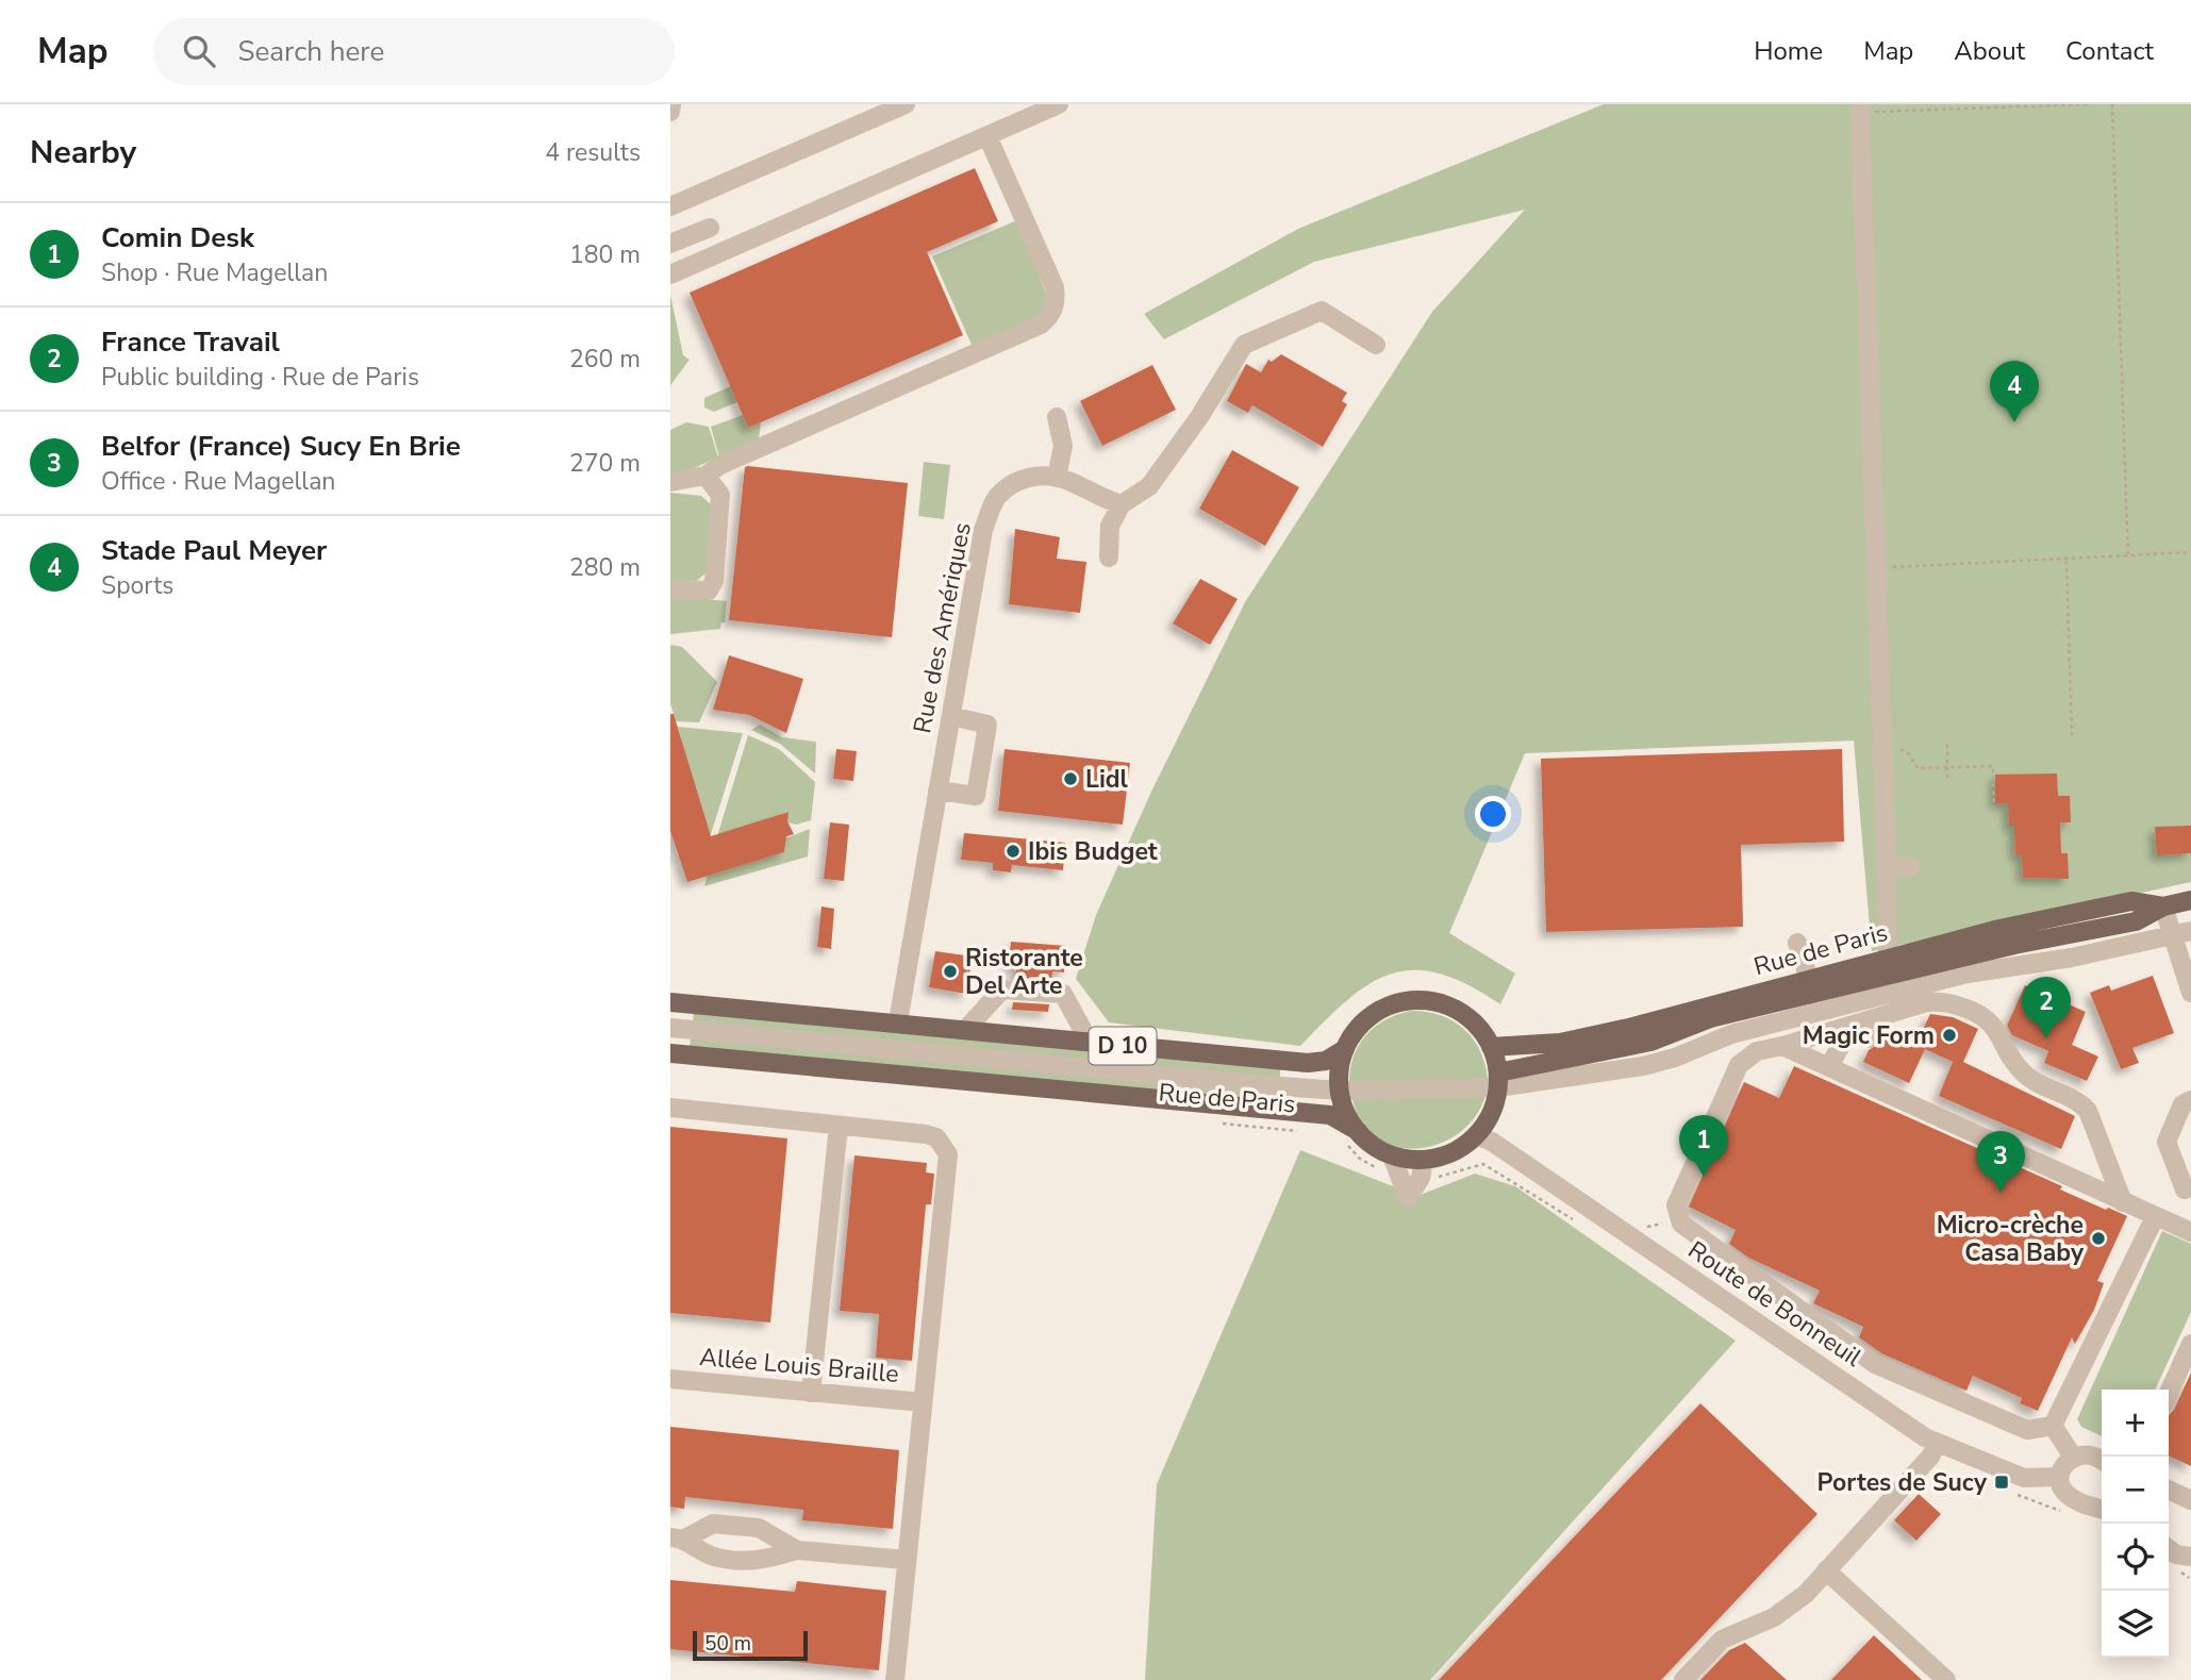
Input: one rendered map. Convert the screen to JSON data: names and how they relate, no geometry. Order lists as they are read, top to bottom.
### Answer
{
  "streets": {
    "main road": ["Rue de Paris", "D 10"],
    "street": ["Rue des Amériques", "Route de Bonneuil", "Allée Louis Braille"]
  },
  "crossings": [
    ["Rue des Amériques", "Rue de Paris"],
    ["Rue des Amériques", "D 10"],
    ["Rue de Paris", "D 10"]
  ],
  "places": {
    "other": [
      "Lidl",
      "Ibis Budget",
      "Ristorante Del Arte",
      "Magic Form",
      "Micro-crèche Casa Baby"
    ],
    "transit": ["Portes de Sucy"]
  },
  "scale_bar": "50 m",
  "page": {
    "header": "Map",
    "search": "Search here",
    "nav": [
      "Home",
      "Map",
      "About",
      "Contact"
    ],
    "heading": ["Nearby", "4 results"],
    "list": [
      {
        "mark": "1",
        "name": "Comin Desk",
        "note": "Shop · Rue Magellan",
        "value": "180 m"
      },
      {
        "mark": "2",
        "name": "France Travail",
        "note": "Public building · Rue de Paris",
        "value": "260 m"
      },
      {
        "mark": "3",
        "name": "Belfor (France) Sucy En Brie",
        "note": "Office · Rue Magellan",
        "value": "270 m"
      },
      {
        "mark": "4",
        "name": "Stade Paul Meyer",
        "note": "Sports",
        "value": "280 m"
      }
    ],
    "pins": [
      "4",
      "2",
      "1",
      "3"
    ],
    "map_buttons": ["+", "−"],
    "scale": "50 m"
  }
}
